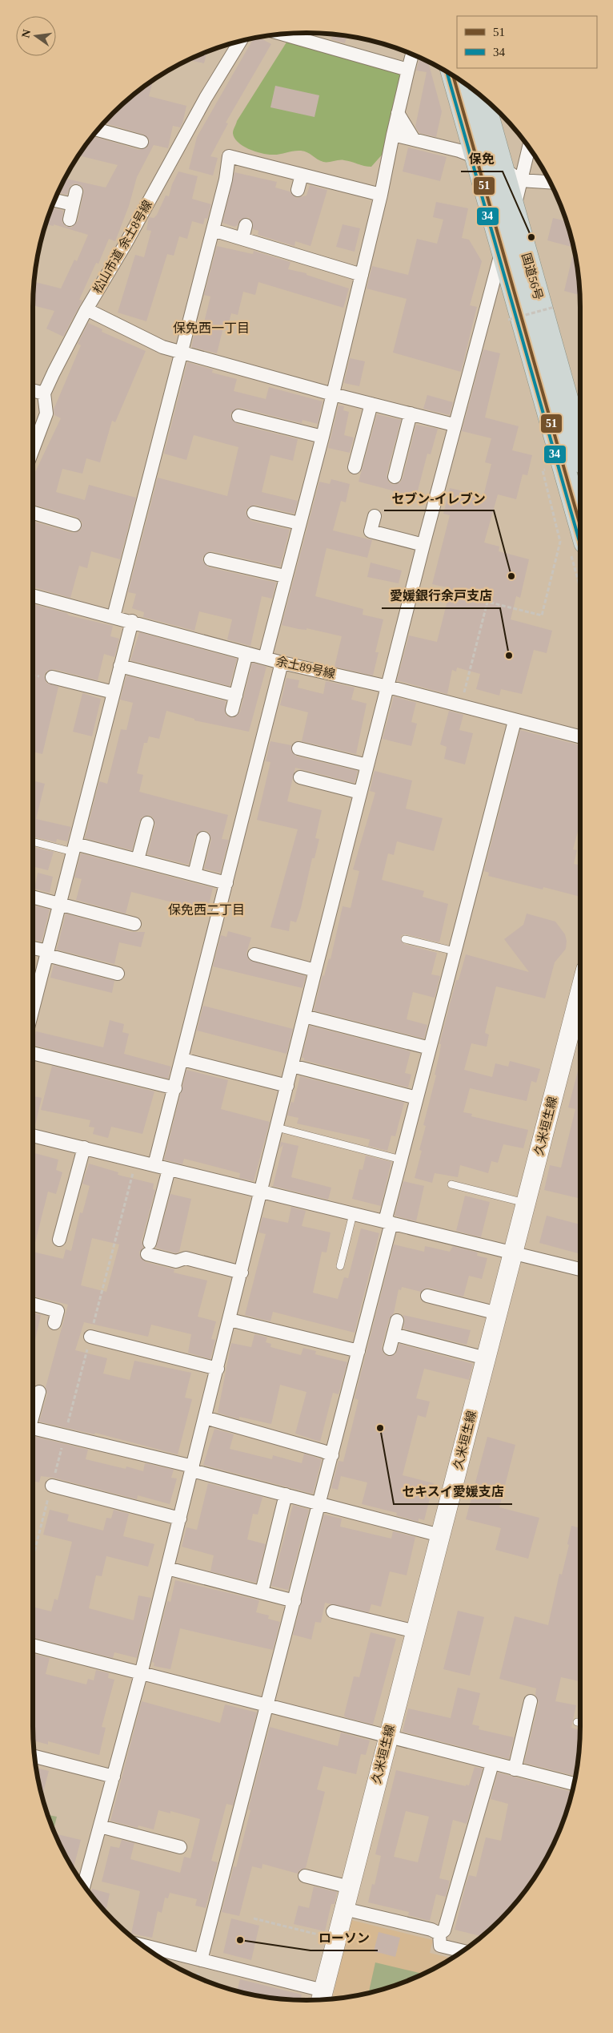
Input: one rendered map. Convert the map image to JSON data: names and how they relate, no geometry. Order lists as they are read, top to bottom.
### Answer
{
  "streets": {
    "highway": ["国道56号"],
    "main road": ["久米垣生線"],
    "street": ["松山市道 余土8号線", "余土89号線"]
  },
  "districts": ["保免西一丁目", "保免西二丁目"],
  "places": [
    "保免",
    "セブン-イレブン",
    "愛媛銀行余戸支店",
    "セキスイ愛媛支店",
    "ローソン"
  ],
  "lines": ["transit line 34", "transit line 51"],
  "legend": ["51", "34"],
  "north": "left"
}
